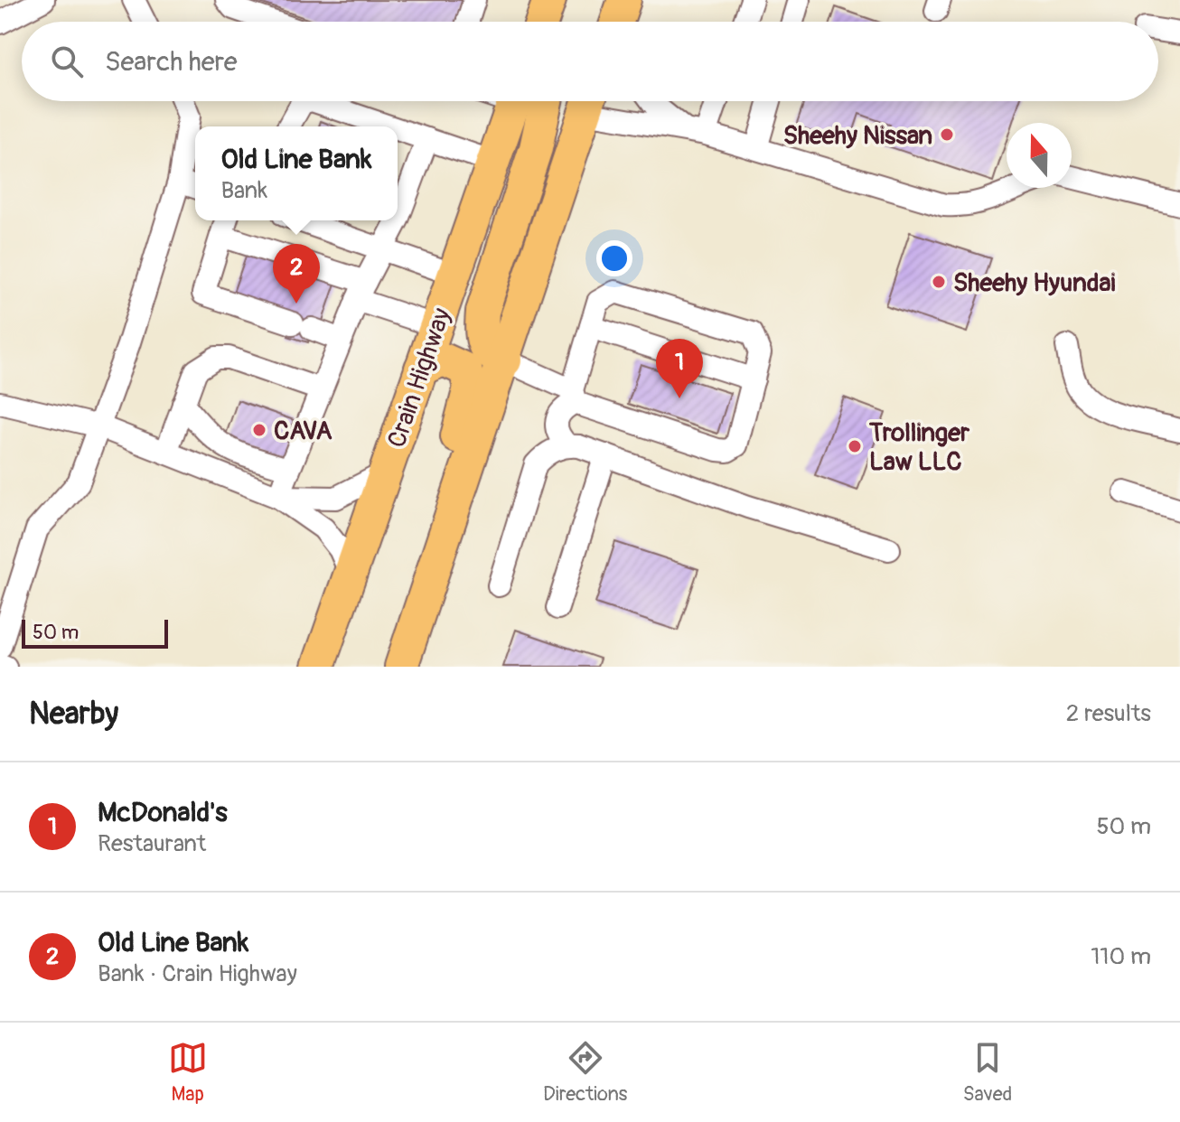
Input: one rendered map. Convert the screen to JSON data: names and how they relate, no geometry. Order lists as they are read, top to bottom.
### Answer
{
  "streets": {
    "highway": ["Crain Highway"]
  },
  "places": [
    "Sheehy Nissan",
    "Sheehy Hyundai",
    "CAVA",
    "Trollinger Law LLC"
  ],
  "scale_bar": "50 m",
  "north": "top",
  "page": {
    "search": "Search here",
    "popup": ["Old Line Bank", "Bank"],
    "pins": ["2", "1"],
    "scale": "50 m",
    "heading": ["Nearby", "2 results"],
    "list": [
      {
        "mark": "1",
        "name": "McDonald's",
        "note": "Restaurant",
        "value": "50 m"
      },
      {
        "mark": "2",
        "name": "Old Line Bank",
        "note": "Bank · Crain Highway",
        "value": "110 m"
      }
    ],
    "nav": ["Map", "Directions", "Saved"]
  }
}
